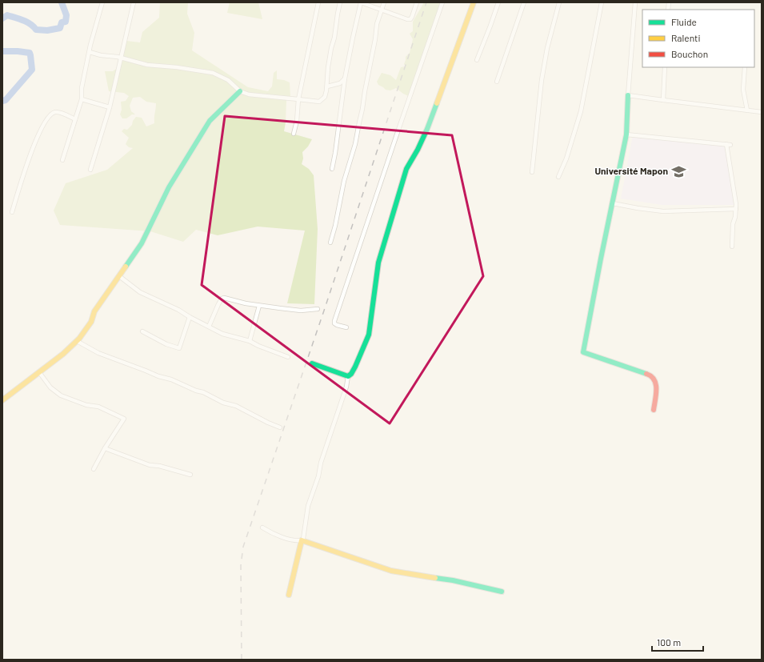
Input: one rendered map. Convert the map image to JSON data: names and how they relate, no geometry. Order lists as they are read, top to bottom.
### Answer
{
  "places": {
    "school or university": ["Université Mapon"]
  },
  "legend": ["Fluide", "Ralenti", "Bouchon"],
  "scale_bar": "100 m"
}
